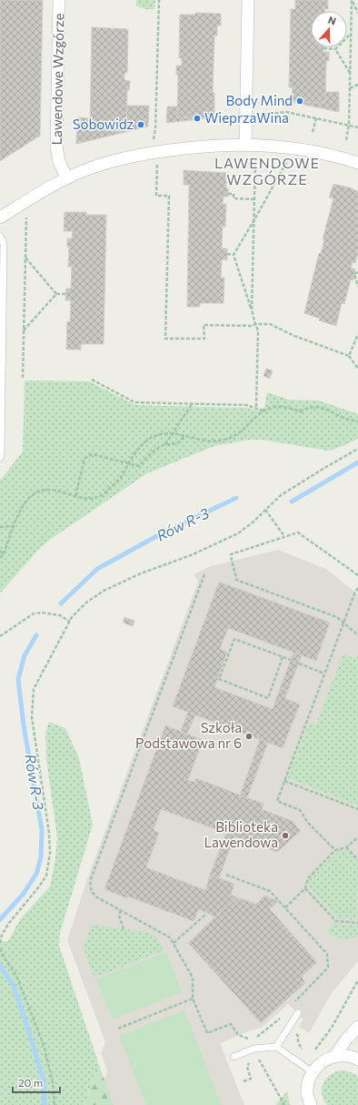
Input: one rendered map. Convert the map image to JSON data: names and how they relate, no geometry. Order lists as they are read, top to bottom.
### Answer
{
  "streets": {
    "street": ["Lawendowe Wzgórze"]
  },
  "districts": ["LAWENDOWE WZGÓRZE"],
  "water": ["Rów R-3"],
  "places": [
    "Body Mind",
    "WieprzaWina",
    "Sobowidz",
    "Szkoła Podstawowa nr 6",
    "Biblioteka Lawendowa"
  ],
  "scale_bar": "20 m",
  "north": "top"
}
